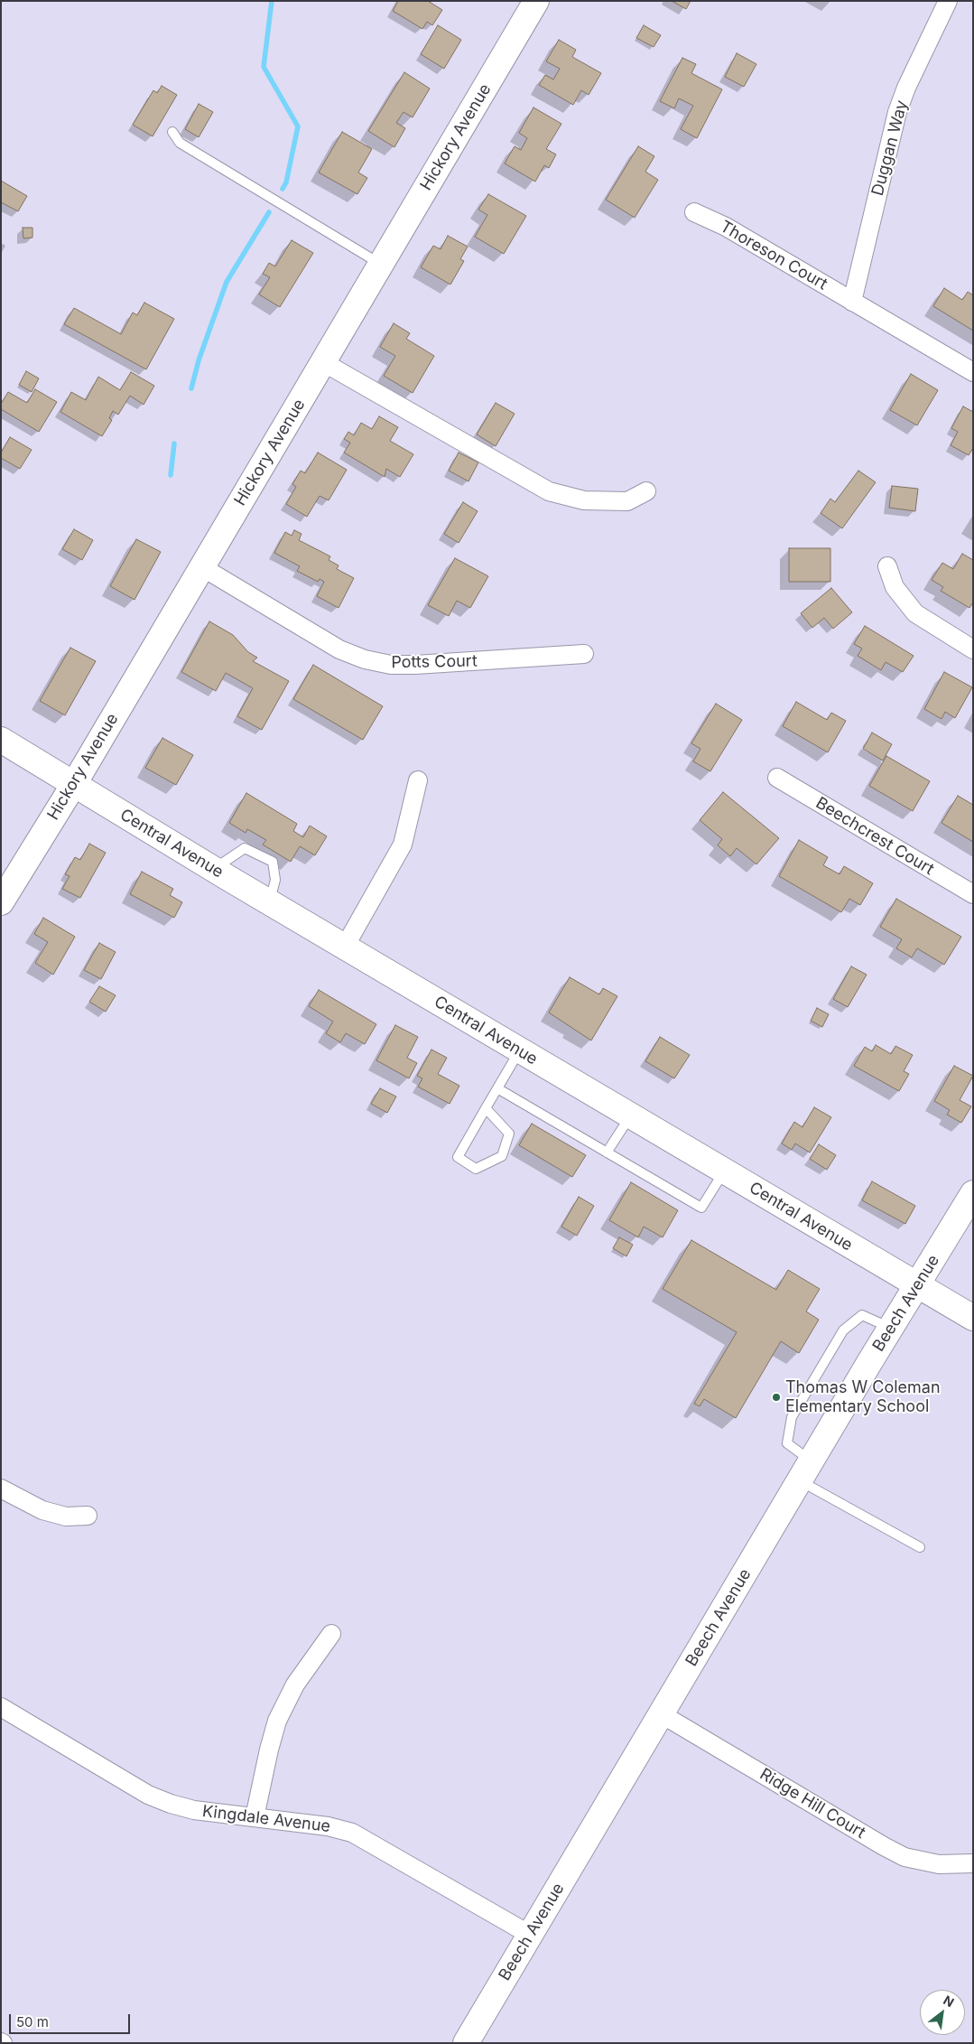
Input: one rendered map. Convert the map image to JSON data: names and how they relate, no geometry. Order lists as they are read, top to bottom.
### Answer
{
  "streets": {
    "street": [
      "Hickory Avenue",
      "Duggan Way",
      "Thoreson Court",
      "Potts Court",
      "Beechcrest Court",
      "Central Avenue",
      "Beech Avenue",
      "Ridge Hill Court",
      "Kingdale Avenue"
    ]
  },
  "crossings": [
    ["Hickory Avenue", "Potts Court"],
    ["Hickory Avenue", "Central Avenue"],
    ["Duggan Way", "Thoreson Court"],
    ["Central Avenue", "Beech Avenue"],
    ["Beech Avenue", "Ridge Hill Court"],
    ["Beech Avenue", "Kingdale Avenue"]
  ],
  "places": ["Thomas W Coleman Elementary School"],
  "scale_bar": "50 m",
  "north": "top right"
}
